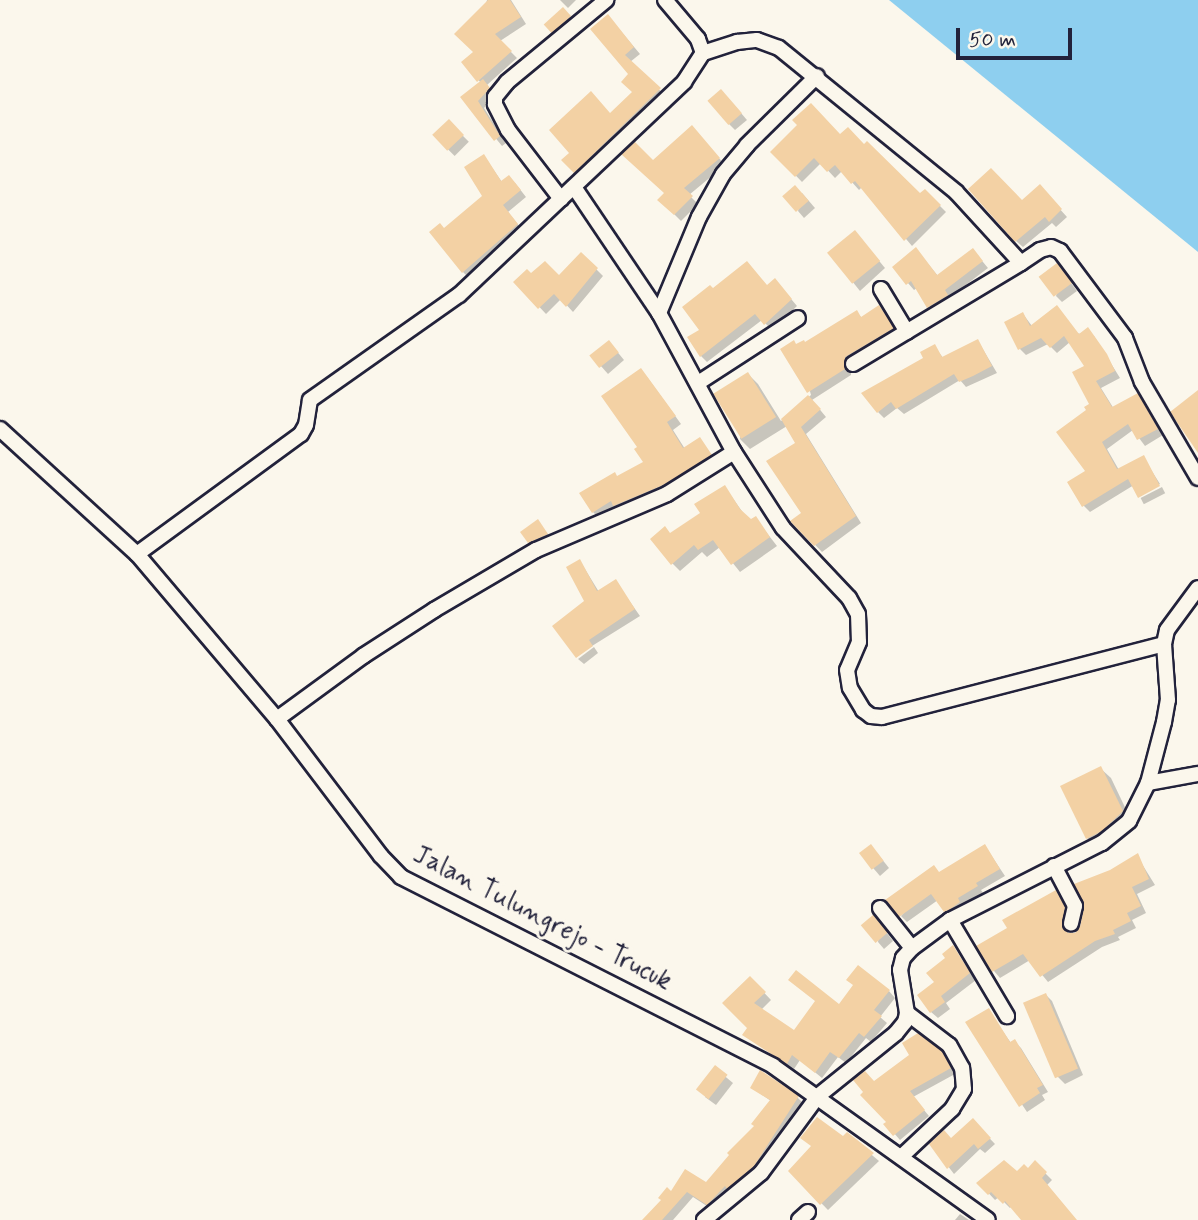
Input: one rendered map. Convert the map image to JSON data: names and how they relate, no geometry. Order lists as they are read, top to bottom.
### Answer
{
  "streets": {
    "street": ["Jalan Tulungrejo - Trucuk"]
  },
  "scale_bar": "50 m"
}
